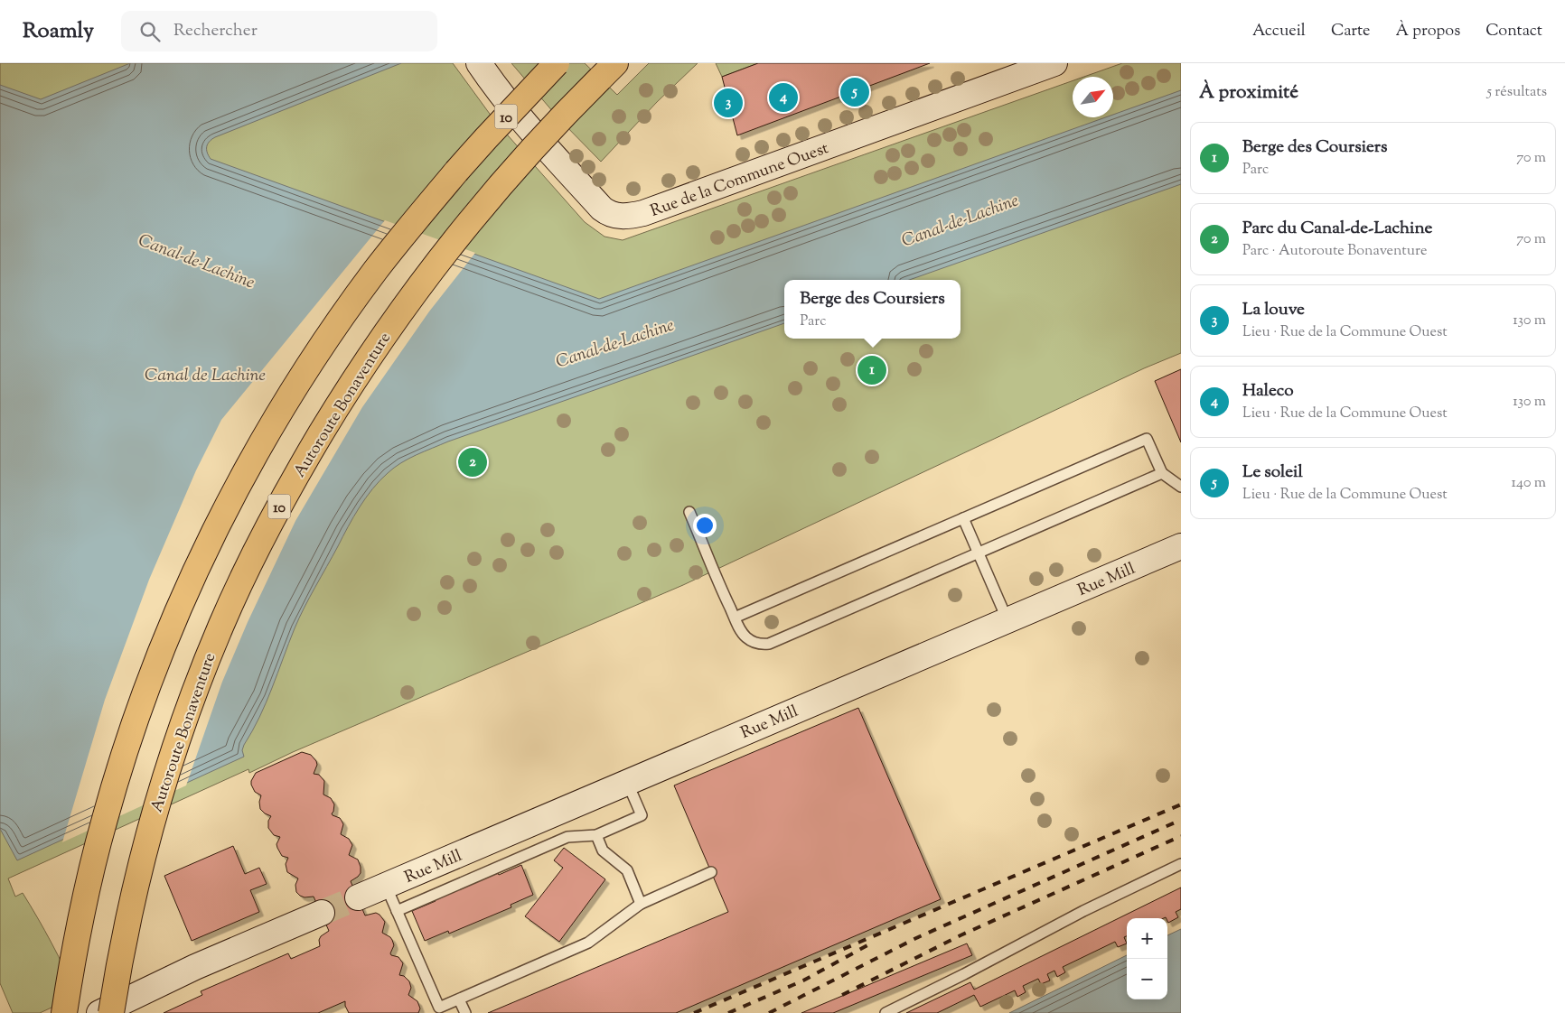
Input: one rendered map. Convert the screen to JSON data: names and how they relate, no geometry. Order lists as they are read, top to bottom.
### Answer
{
  "streets": {
    "highway": ["10", "Autoroute Bonaventure"],
    "street": ["Rue de la Commune Ouest", "Rue Mill"]
  },
  "water": ["Canal-de-Lachine", "Canal de Lachine"],
  "north": "top right",
  "page": {
    "header": "Roamly",
    "search": "Rechercher",
    "nav": [
      "Accueil",
      "Carte",
      "À propos",
      "Contact"
    ],
    "heading": ["À proximité", "5 résultats"],
    "pins": [
      "5",
      "4",
      "3",
      "1",
      "2"
    ],
    "list": [
      {
        "mark": "1",
        "name": "Berge des Coursiers",
        "note": "Parc",
        "value": "70 m"
      },
      {
        "mark": "2",
        "name": "Parc du Canal-de-Lachine",
        "note": "Parc · Autoroute Bonaventure",
        "value": "70 m"
      },
      {
        "mark": "3",
        "name": "La louve",
        "note": "Lieu · Rue de la Commune Ouest",
        "value": "130 m"
      },
      {
        "mark": "4",
        "name": "Haleco",
        "note": "Lieu · Rue de la Commune Ouest",
        "value": "130 m"
      },
      {
        "mark": "5",
        "name": "Le soleil",
        "note": "Lieu · Rue de la Commune Ouest",
        "value": "140 m"
      }
    ],
    "popup": ["Berge des Coursiers", "Parc"],
    "map_buttons": ["+", "−"]
  }
}
